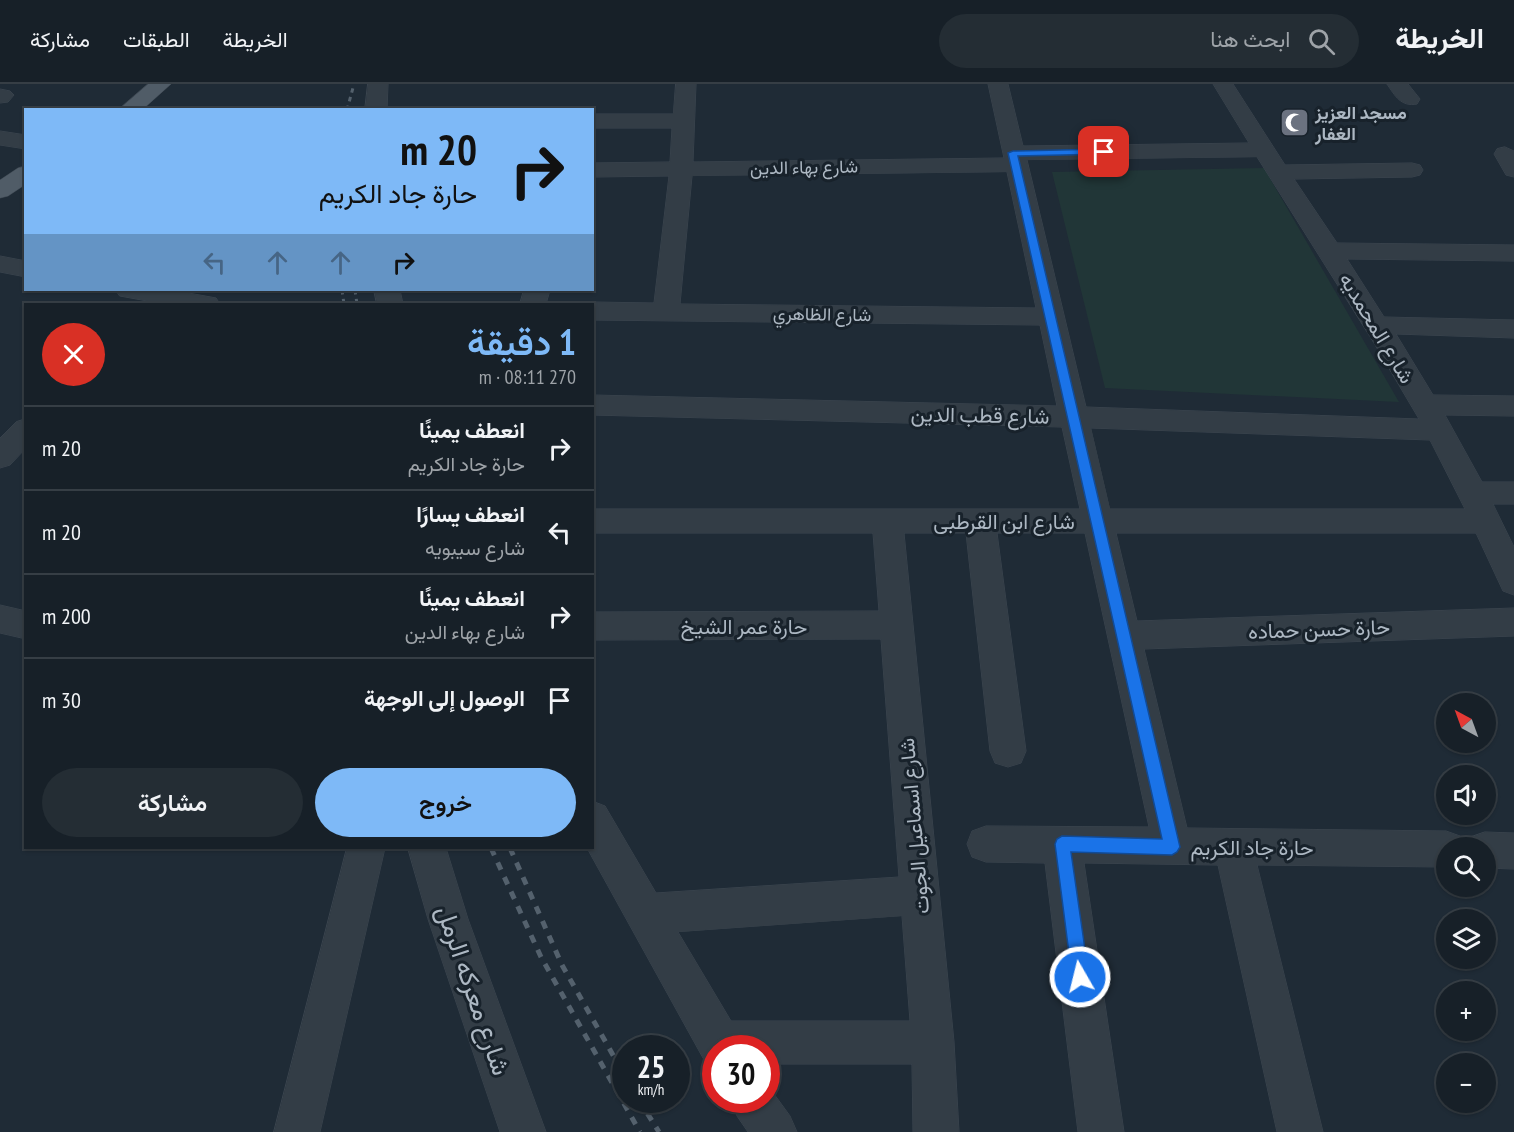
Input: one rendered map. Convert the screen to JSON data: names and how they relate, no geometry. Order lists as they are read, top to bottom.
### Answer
{
  "streets": {
    "street": [
      "شارع بهاء الدين",
      "شارع الظاهري",
      "شارع المحمديه",
      "شارع قطب الدين",
      "شارع ابن القرطبى",
      "حارة عمر الشيخ",
      "حارة حسن حماده",
      "شارع اسماعيل الجوت",
      "حارة جاد الكريم",
      "شارع معركه الرمل"
    ]
  },
  "crossings": [
    ["شارع بهاء الدين", "شارع المحمديه"],
    ["شارع المحمديه", "شارع قطب الدين"],
    ["شارع المحمديه", "شارع ابن القرطبى"],
    ["شارع ابن القرطبى", "شارع اسماعيل الجوت"],
    ["حارة عمر الشيخ", "شارع اسماعيل الجوت"]
  ],
  "places": {
    "mosque": ["مسجد العزيز الغفار"]
  },
  "north": "top left",
  "page": {
    "header": "الخريطة",
    "search": "ابحث هنا",
    "nav": ["الخريطة", "الطبقات", "مشاركة"],
    "turn": ["20 m", "حارة جاد الكريم"],
    "heading": ["1 دقيقة", "270 m · 08:11"],
    "list": [
      {
        "name": "انعطف يمينًا",
        "note": "حارة جاد الكريم",
        "value": "20 m"
      },
      {
        "name": "انعطف يسارًا",
        "note": "شارع سيبويه",
        "value": "20 m"
      },
      {
        "name": "انعطف يمينًا",
        "note": "شارع بهاء الدين",
        "value": "200 m"
      },
      {
        "name": "الوصول إلى الوجهة",
        "value": "30 m"
      }
    ],
    "map_buttons": ["+", "−"],
    "buttons": ["خروج", "مشاركة"],
    "speed": "25 km/h",
    "limit": "30"
  }
}
